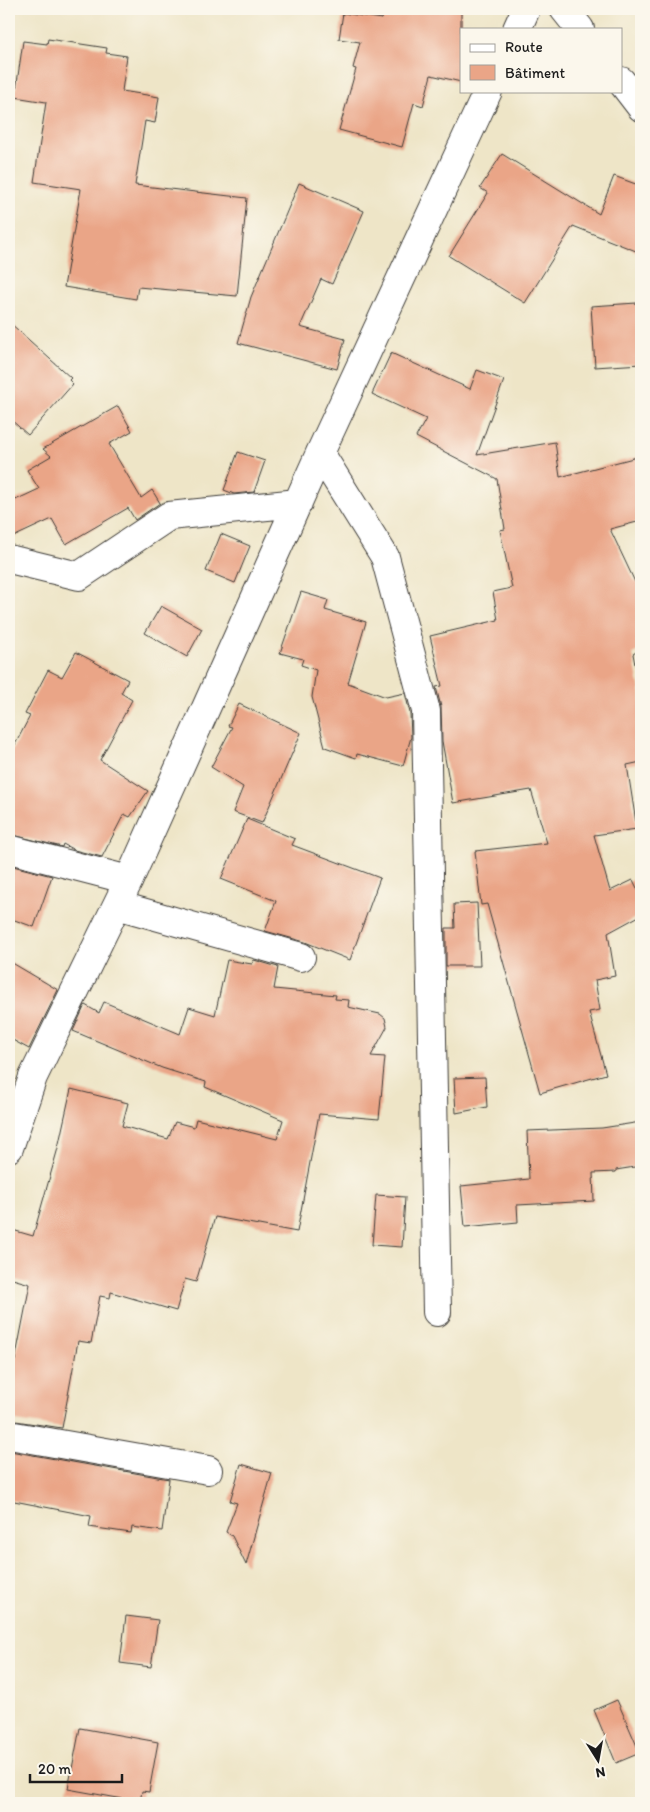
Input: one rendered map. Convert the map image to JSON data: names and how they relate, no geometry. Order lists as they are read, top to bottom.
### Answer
{
  "legend": ["Route", "Bâtiment"],
  "scale_bar": "20 m",
  "north": "bottom"
}
